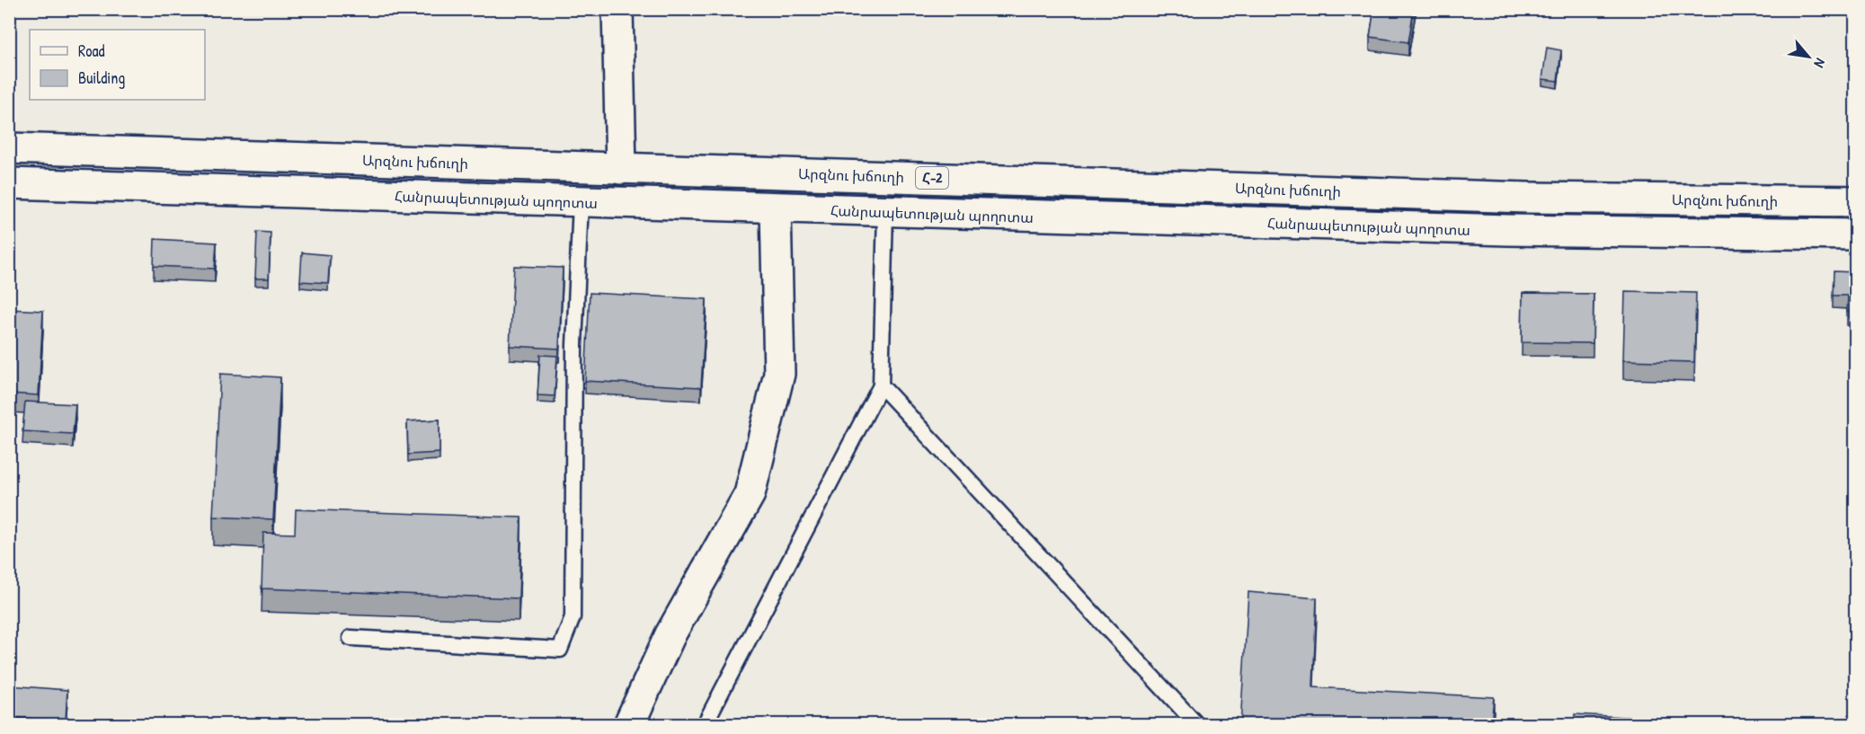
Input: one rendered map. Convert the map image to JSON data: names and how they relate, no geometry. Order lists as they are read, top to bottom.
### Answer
{
  "streets": {
    "main road": ["Արզնու խճուղի", "Հ-2", "Հանրապետության պողոտա"]
  },
  "legend": ["Road", "Building"],
  "north": "bottom right"
}
